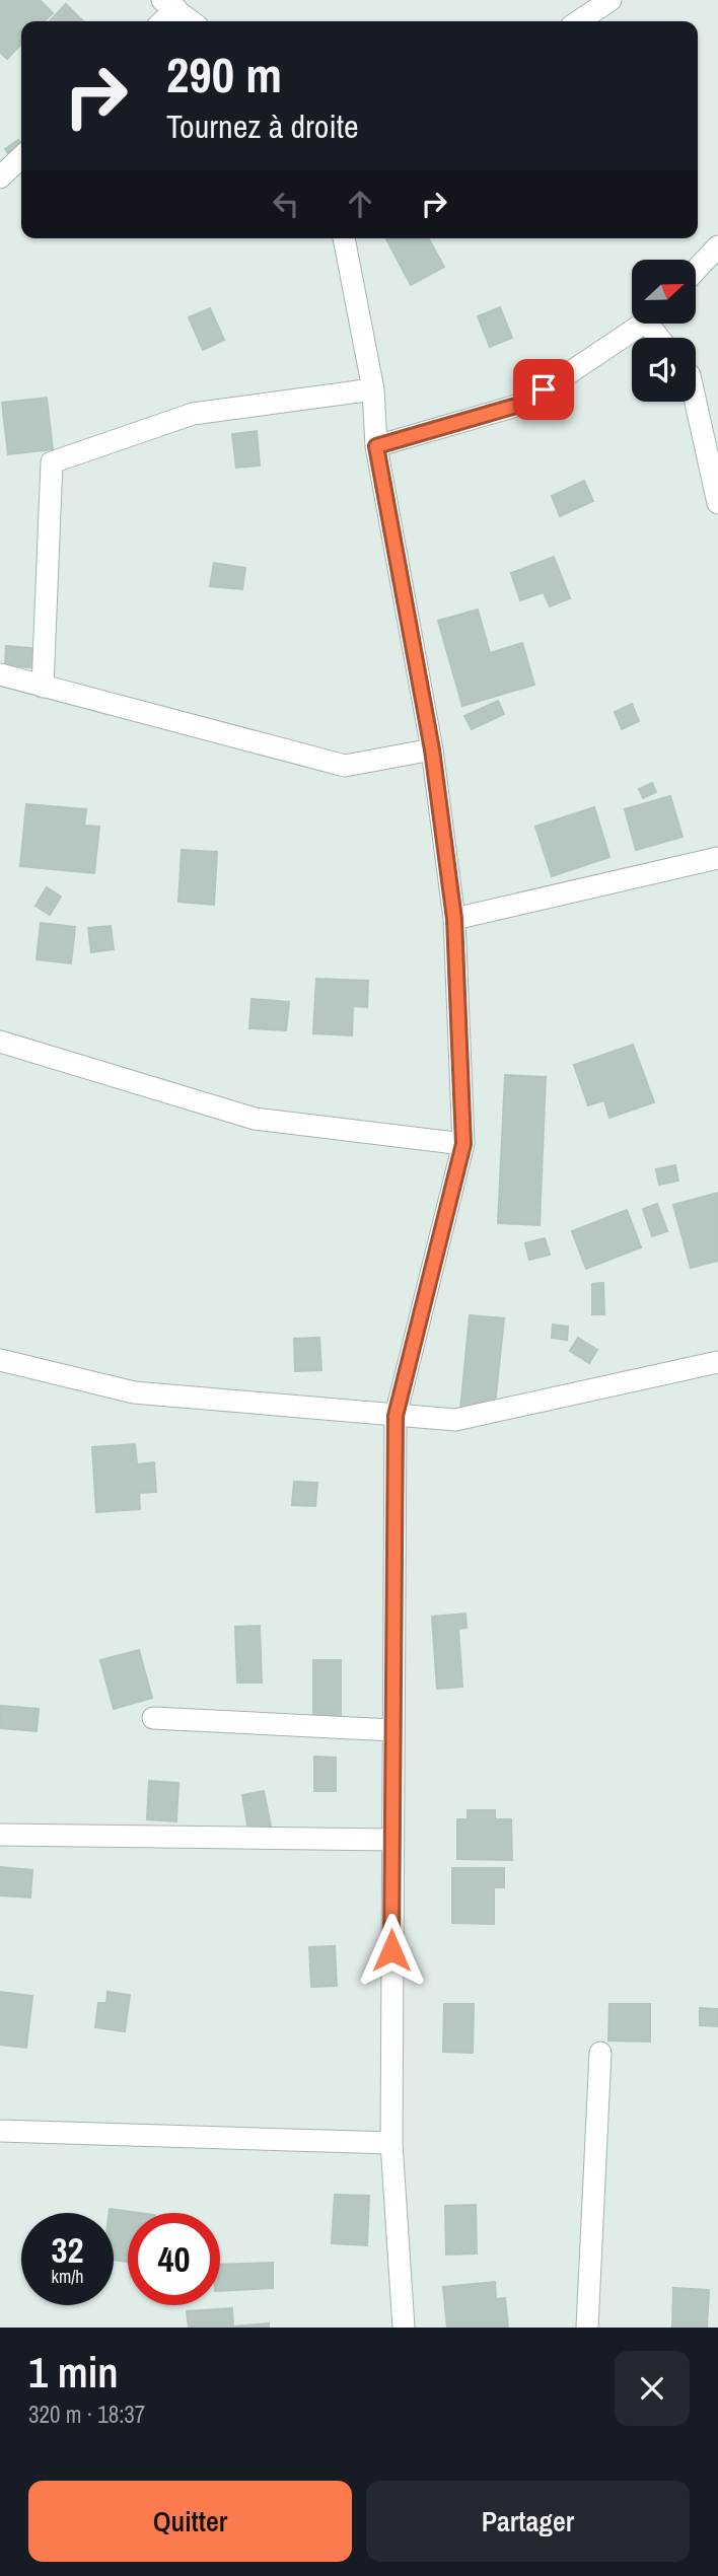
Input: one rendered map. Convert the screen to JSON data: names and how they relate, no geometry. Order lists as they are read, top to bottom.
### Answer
{
  "north": "right",
  "page": {
    "turn": ["290 m", "Tournez à droite"],
    "speed": "32 km/h",
    "limit": "40",
    "heading": ["1 min", "320 m · 18:37"],
    "buttons": ["Quitter", "Partager"]
  }
}
